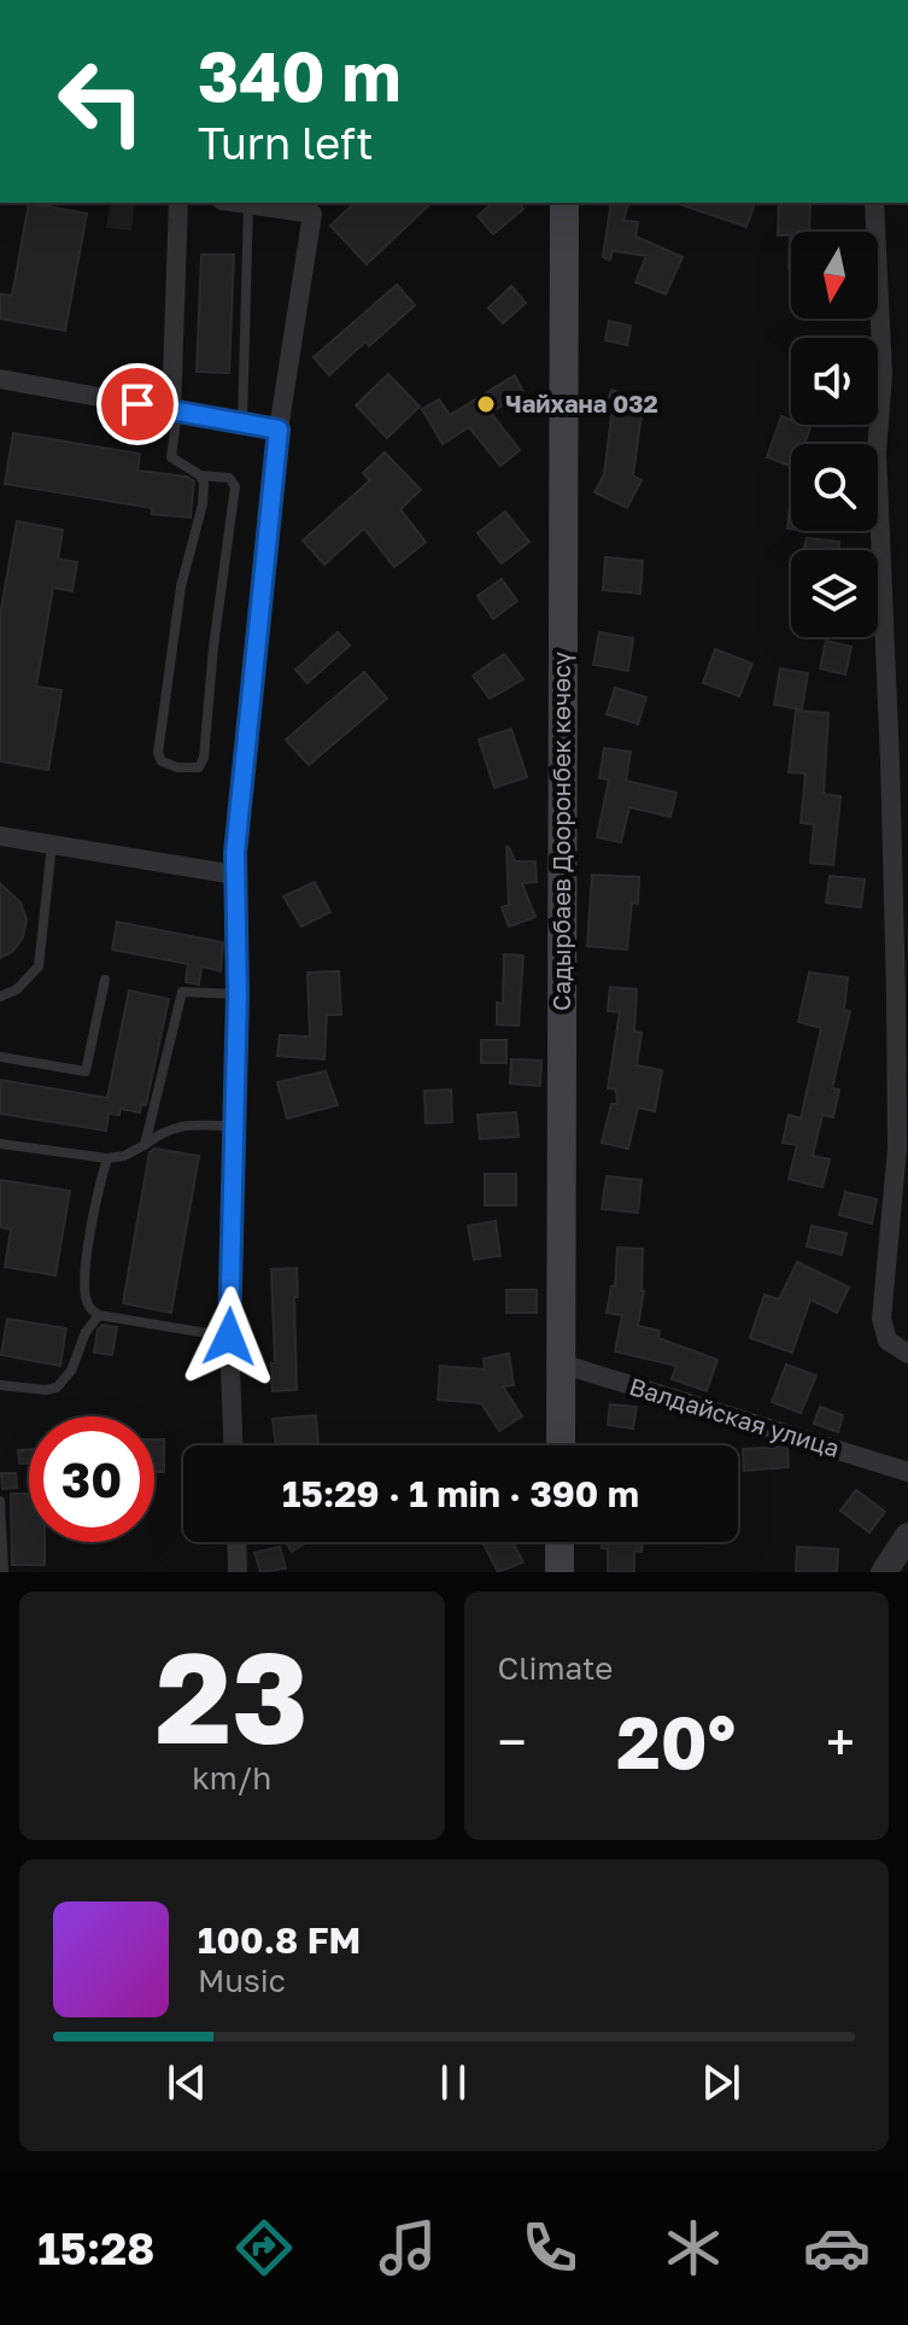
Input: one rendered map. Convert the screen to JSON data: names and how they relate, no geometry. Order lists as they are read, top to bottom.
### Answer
{
  "streets": {
    "main road": ["Садырбаев Дооронбек көчөсү"],
    "street": ["Валдайская улица"]
  },
  "crossings": [
    ["Садырбаев Дооронбек көчөсү", "Валдайская улица"]
  ],
  "places": ["Чайхана 032"],
  "north": "bottom",
  "page": {
    "turn": ["340 m", "Turn left"],
    "limit": "30",
    "trip": "15:29 · 1 min · 390 m",
    "tile": [
      ["23", "km/h"],
      "Climate"
    ],
    "heat": ["−", "20°", "+"],
    "song": ["100.8 FM", "Music"],
    "tabs": "15:28"
  }
}
